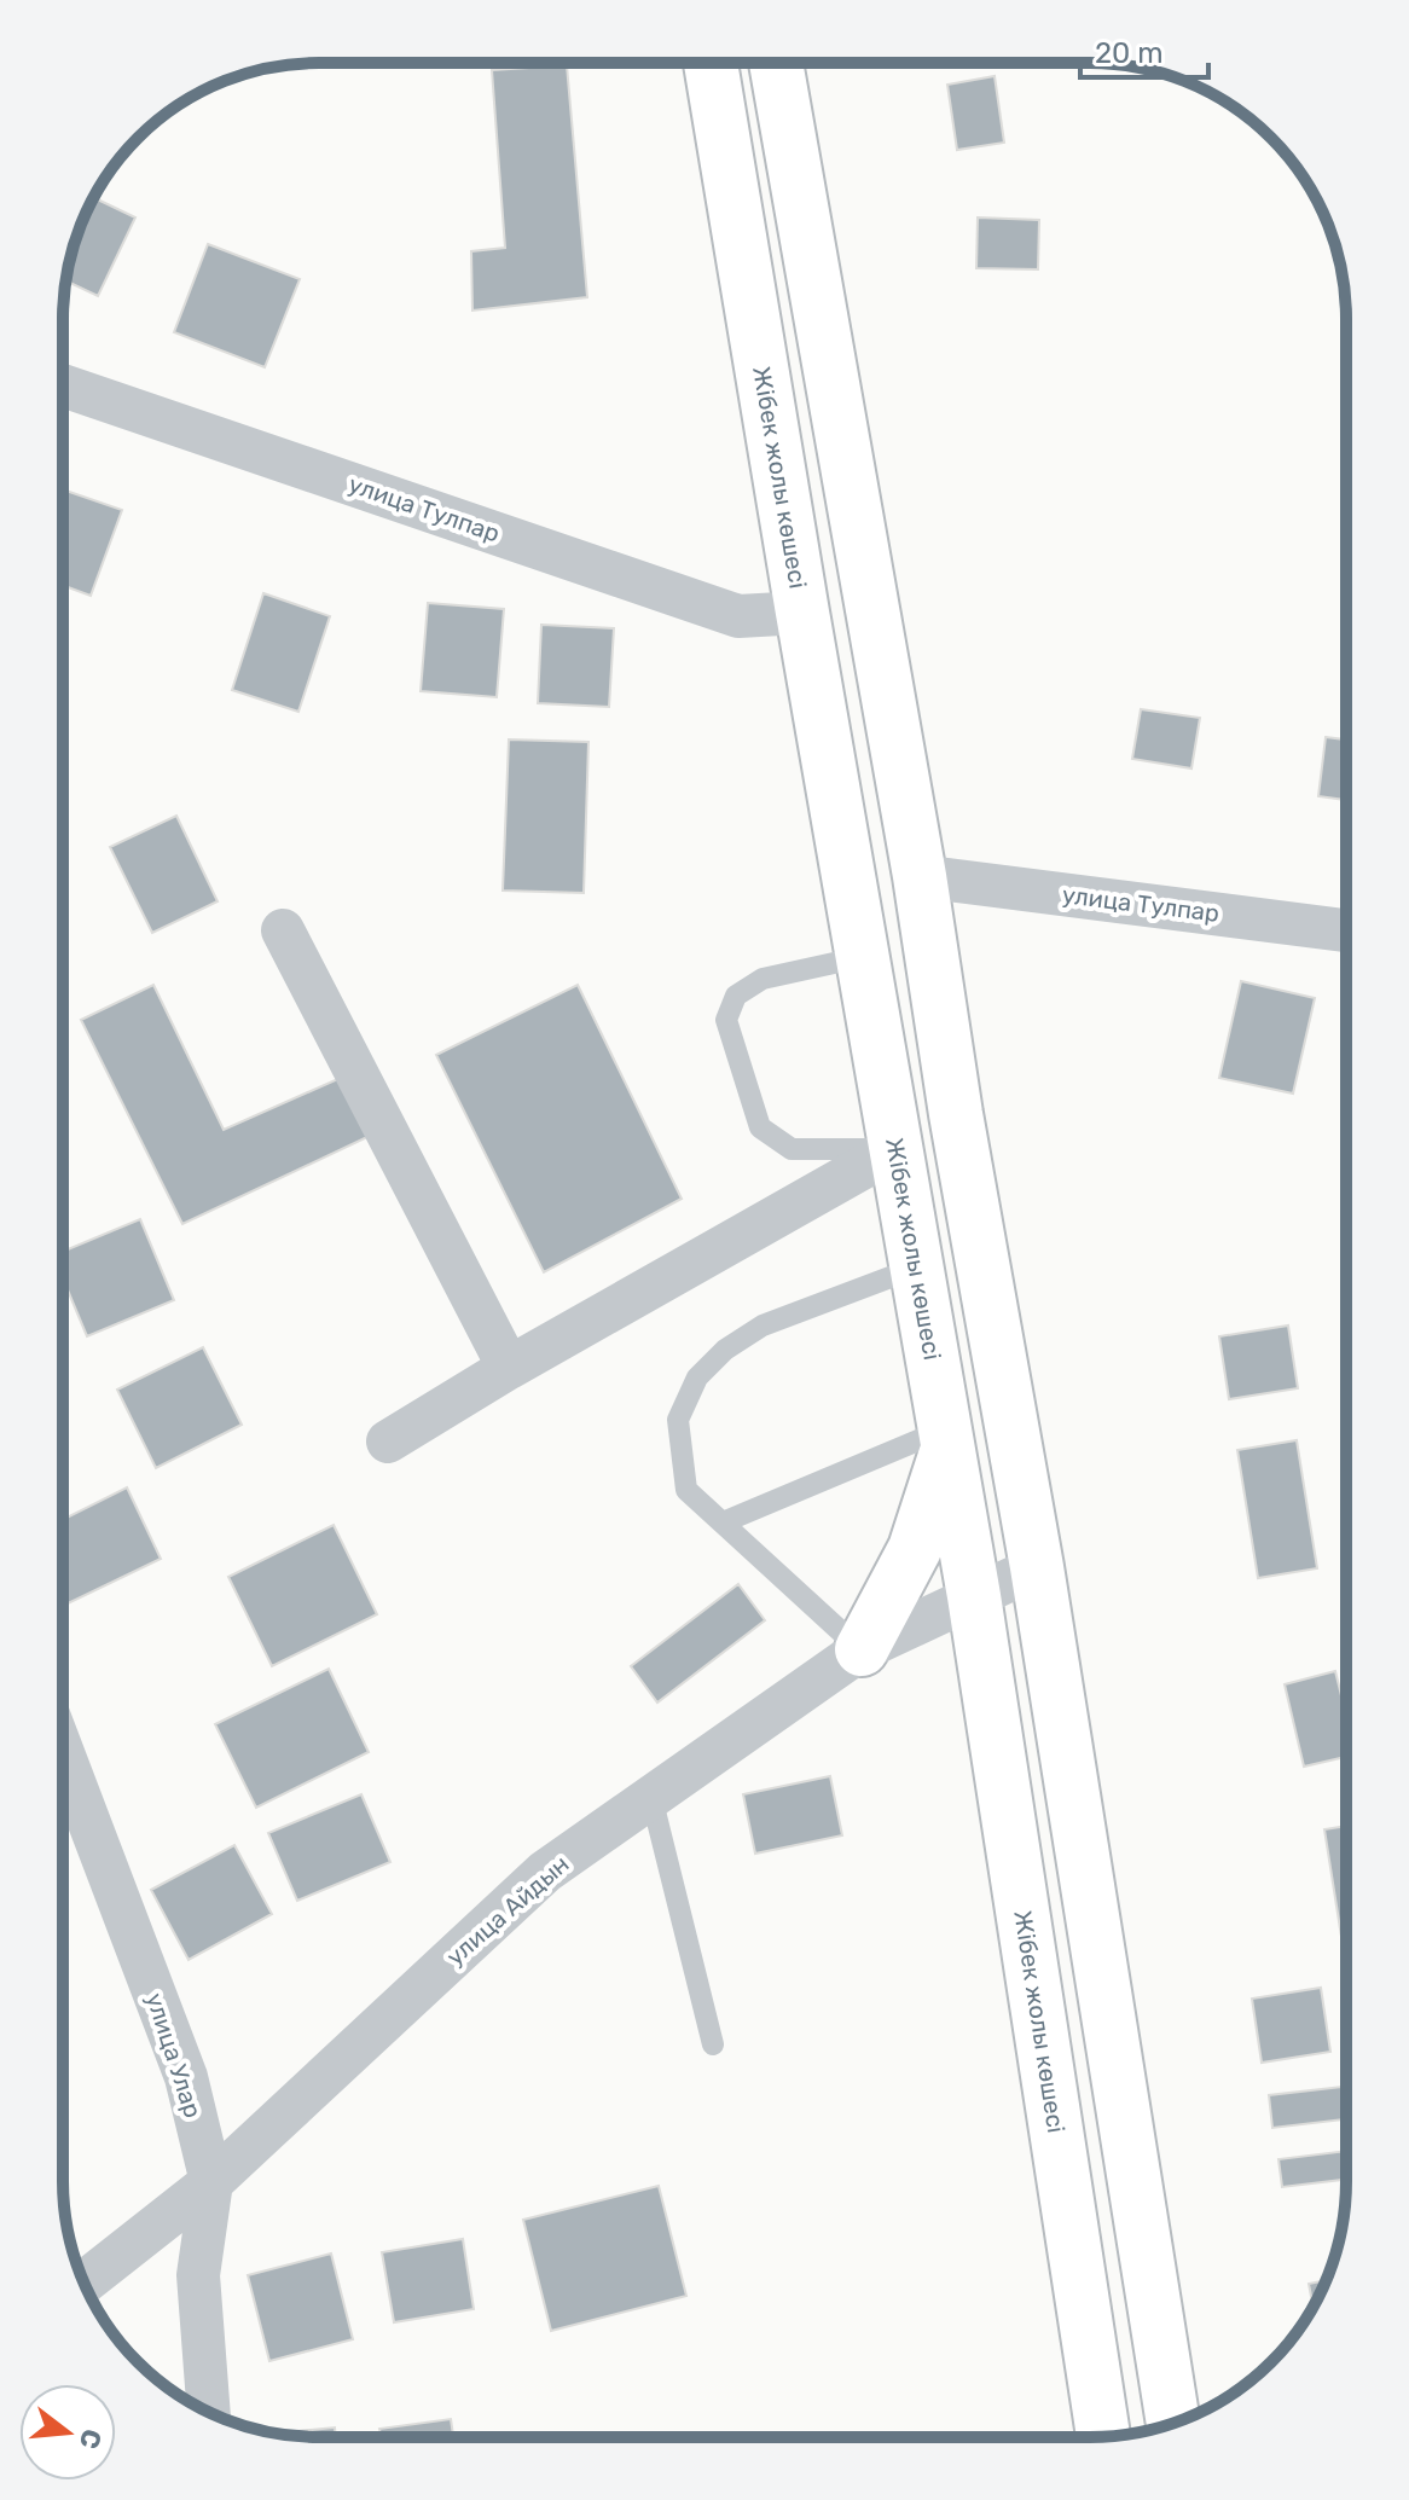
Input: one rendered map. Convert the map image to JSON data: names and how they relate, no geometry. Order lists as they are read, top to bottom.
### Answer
{
  "streets": {
    "main road": ["Жібек жолы көшесі"],
    "street": ["улица Тулпар", "улица Айдын", "улица Улар"]
  },
  "crossings": [
    ["Жібек жолы көшесі", "улица Тулпар"],
    ["Жібек жолы көшесі", "улица Айдын"],
    ["улица Айдын", "улица Улар"]
  ],
  "scale_bar": "20 m",
  "north": "right"
}
